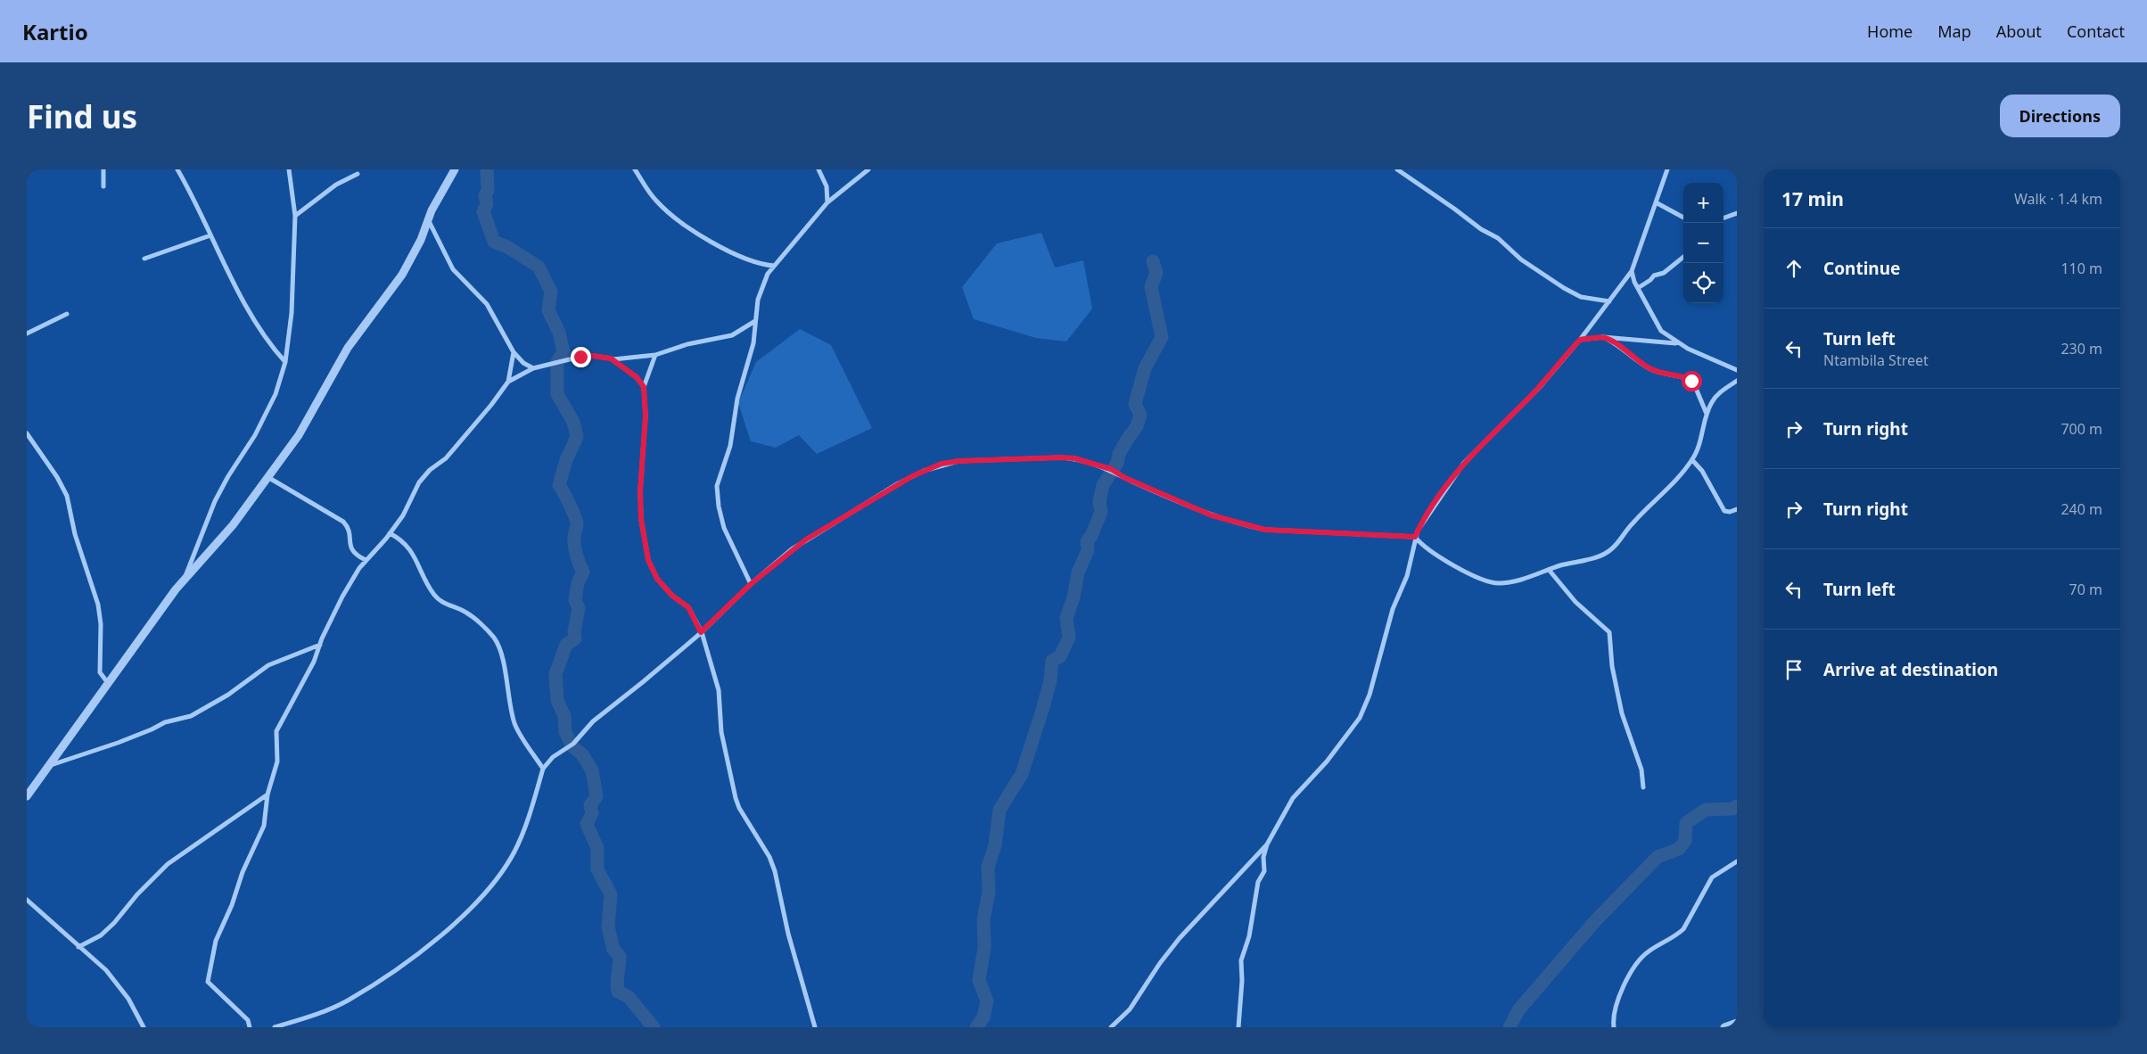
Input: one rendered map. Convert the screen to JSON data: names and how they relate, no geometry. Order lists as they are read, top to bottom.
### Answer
{
  "page": {
    "header": "Kartio",
    "nav": [
      "Home",
      "Map",
      "About",
      "Contact"
    ],
    "buttons": "Directions",
    "title": "Find us",
    "heading": ["17 min", "Walk · 1.4 km"],
    "map_buttons": ["+", "−"],
    "list": [
      ["Continue", "110 m"],
      ["Turn left", "Ntambila Street", "230 m"],
      ["Turn right", "700 m"],
      ["Turn right", "240 m"],
      ["Turn left", "70 m"],
      "Arrive at destination"
    ]
  }
}
